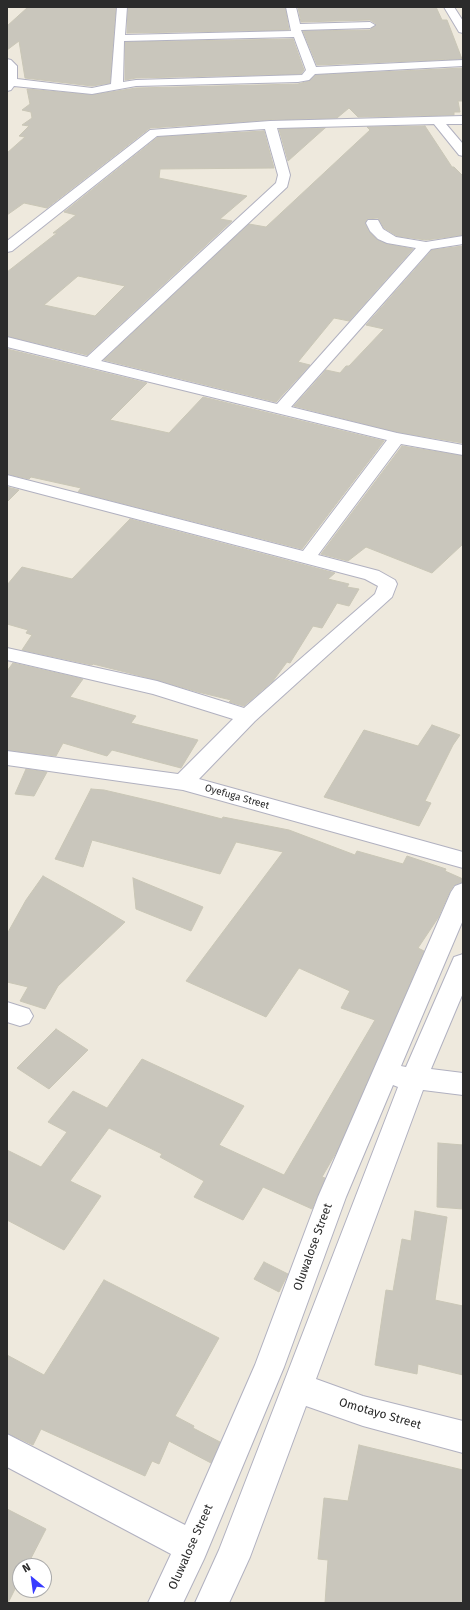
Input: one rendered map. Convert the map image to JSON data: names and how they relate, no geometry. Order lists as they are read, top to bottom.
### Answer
{
  "streets": {
    "street": ["Oyefuga Street", "Oluwalose Street", "Omotayo Street"]
  },
  "north": "top left"
}
